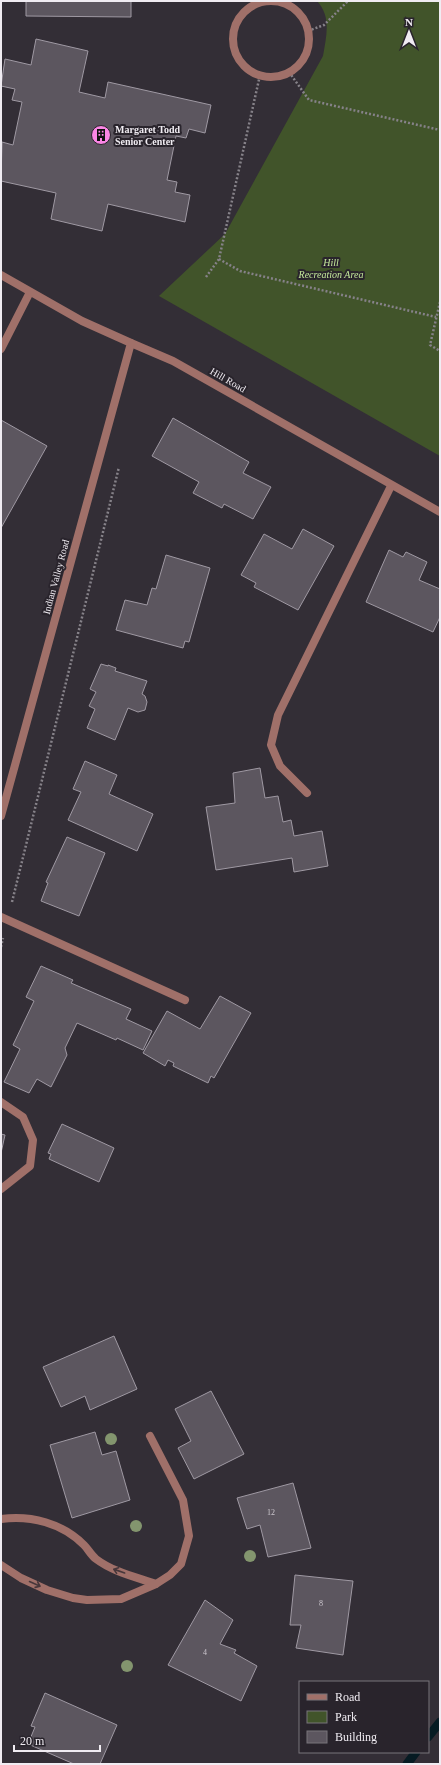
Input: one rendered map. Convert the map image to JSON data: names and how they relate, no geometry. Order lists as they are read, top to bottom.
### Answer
{
  "streets": {
    "street": ["Hill Road", "Indian Valley Road"]
  },
  "crossings": [
    ["Hill Road", "Indian Valley Road"]
  ],
  "parks": ["Hill Recreation Area"],
  "places": {
    "building": ["Margaret Todd Senior Center"]
  },
  "house_numbers": ["12", "8", "4"],
  "legend": ["Road", "Park", "Building"],
  "scale_bar": "20 m",
  "north": "top"
}
